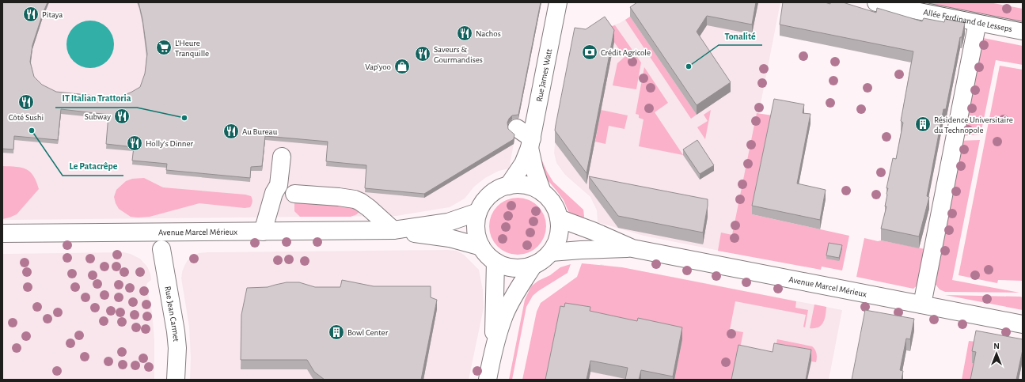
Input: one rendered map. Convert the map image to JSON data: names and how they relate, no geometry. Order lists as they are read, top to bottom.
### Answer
{
  "streets": {
    "street": [
      "Allée Ferdinand de Lesseps",
      "Rue James Watt",
      "Avenue Marcel Mérieux",
      "Rue Jean Carmet"
    ]
  },
  "crossings": [
    ["Rue James Watt", "Avenue Marcel Mérieux"]
  ],
  "places": {
    "restaurant": [
      "Pitaya",
      "Nachos",
      "Saveurs & Gourmandises",
      "Côté Sushi",
      "Subway",
      "Au Bureau",
      "Holly's Dinner"
    ],
    "supermarket": ["L'Heure Tranquille"],
    "bank": ["Crédit Agricole"],
    "shop": ["Vap’yoo"],
    "other": ["Tonalité", "IT Italian Trattoria", "Le Patacrêpe"],
    "building": ["Résidence Universitaire du Technopole", "Bowl Center"]
  },
  "north": "top"
}
